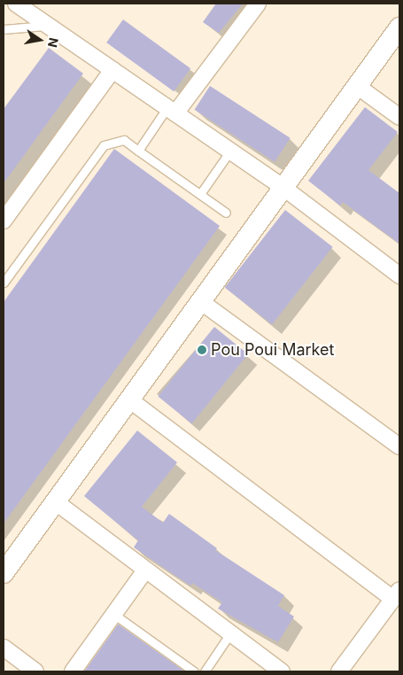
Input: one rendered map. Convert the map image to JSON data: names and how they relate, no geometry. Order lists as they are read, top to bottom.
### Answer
{
  "places": ["Pou Poui Market"],
  "north": "right"
}
